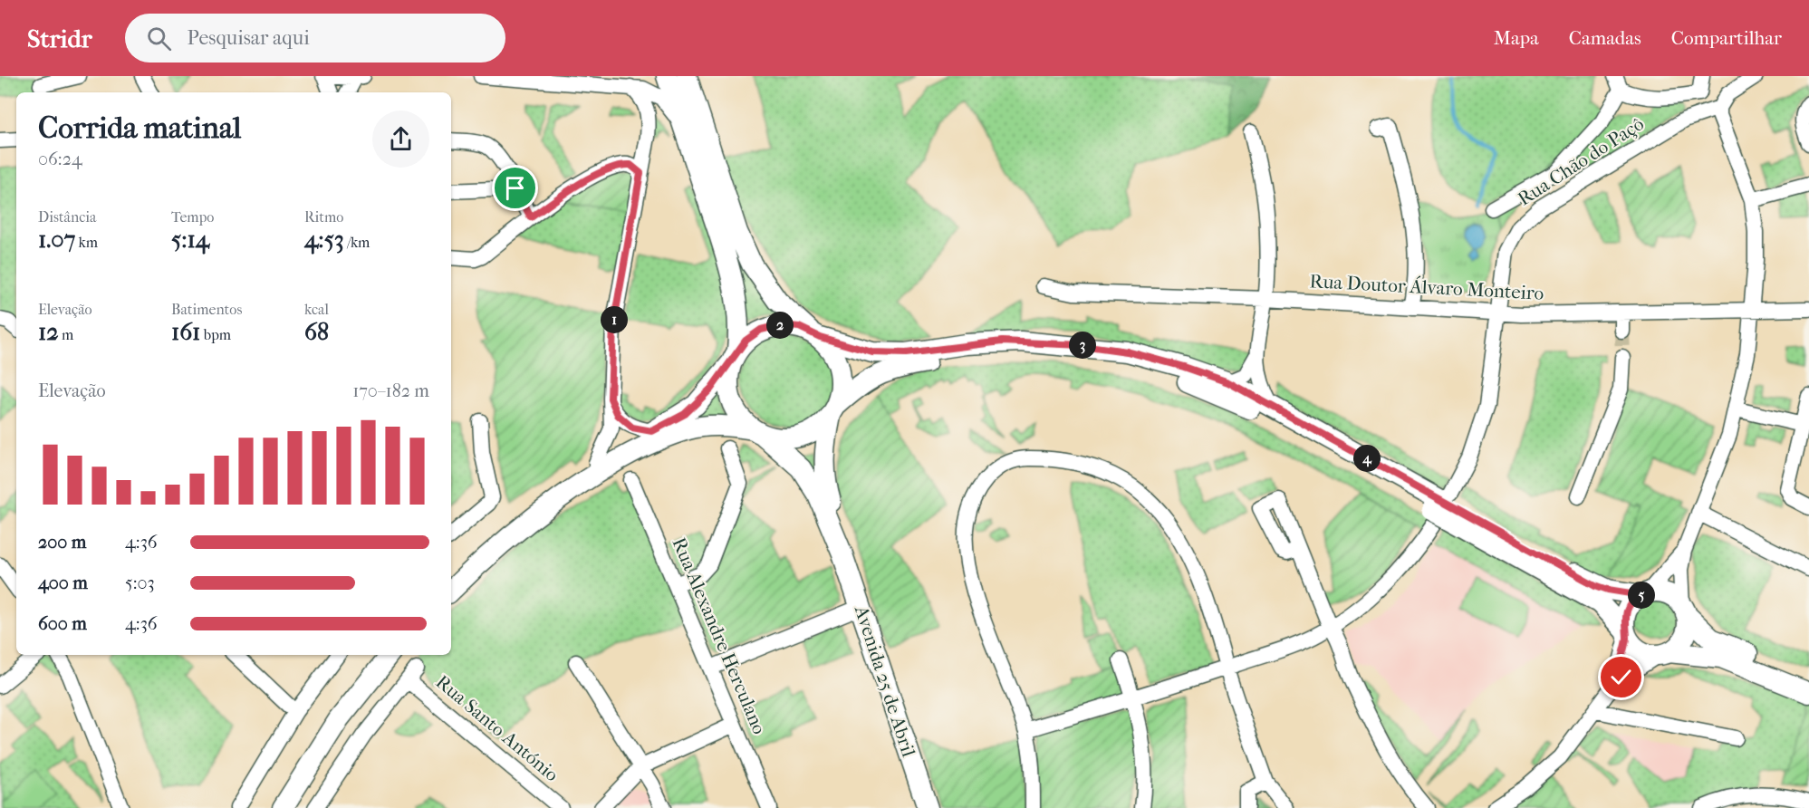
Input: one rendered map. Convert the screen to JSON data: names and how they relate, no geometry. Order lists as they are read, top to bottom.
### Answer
{
  "streets": {
    "main road": ["Avenida 25 de Abril"],
    "street": [
      "Rua Chão do Paçô",
      "Rua Doutor Álvaro Monteiro",
      "Rua Alexandre Herculano",
      "Rua Santo António"
    ]
  },
  "crossings": [
    ["Rua Chão do Paçô", "Rua Doutor Álvaro Monteiro"]
  ],
  "page": {
    "header": "Stridr",
    "search": "Pesquisar aqui",
    "nav": ["Mapa", "Camadas", "Compartilhar"],
    "heading": ["Corrida matinal", "06:24"],
    "stats": [
      ["Distância", "1.07 km"],
      ["Tempo", "5:14"],
      ["Ritmo", "4:53 /km"],
      ["Elevação", "12 m"],
      ["Batimentos", "161 bpm"],
      ["kcal", "68"]
    ],
    "pins": [
      "1",
      "2",
      "3",
      "4",
      "5"
    ],
    "chart": ["Elevação", "170–182 m"],
    "list": [
      {
        "name": "200 m",
        "note": "4:36"
      },
      {
        "name": "400 m",
        "note": "5:03"
      },
      {
        "name": "600 m",
        "note": "4:36"
      }
    ]
  }
}
